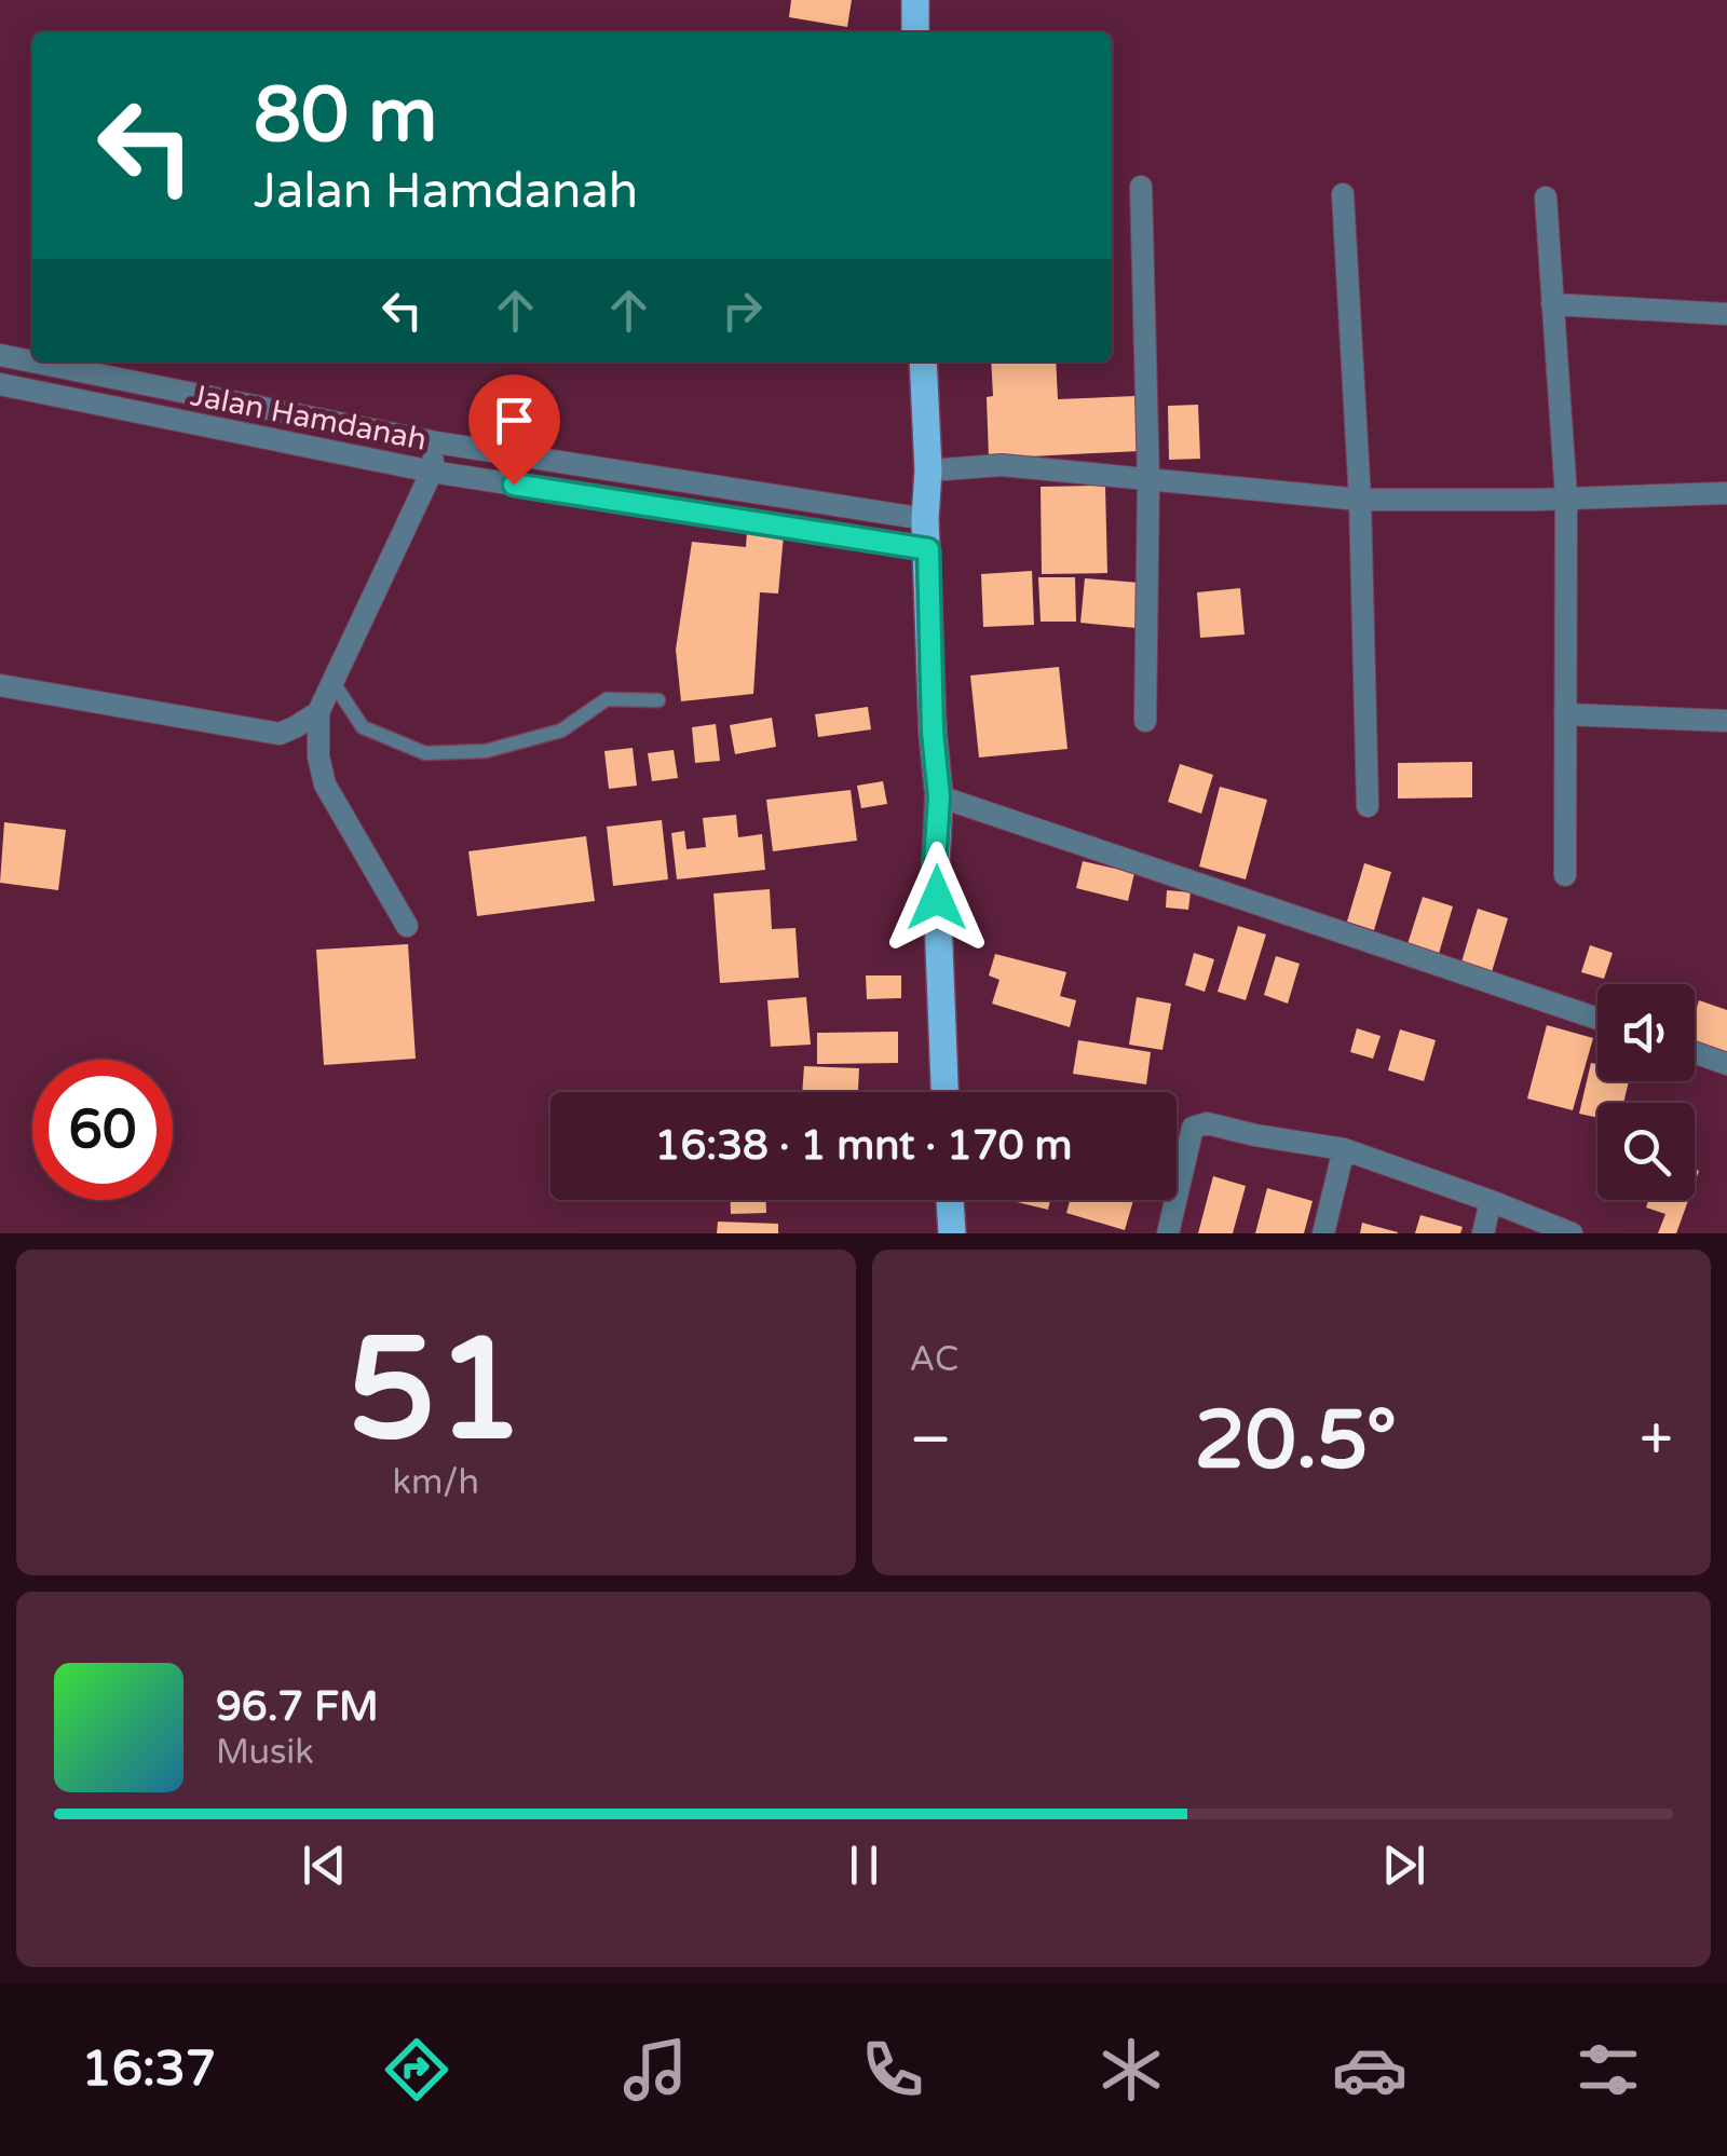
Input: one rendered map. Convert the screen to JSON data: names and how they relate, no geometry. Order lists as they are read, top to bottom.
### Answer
{
  "streets": {
    "street": ["Jalan Hamdanah"]
  },
  "page": {
    "turn": ["80 m", "Jalan Hamdanah"],
    "limit": "60",
    "trip": "16:38 · 1 mnt · 170 m",
    "tile": [
      ["51", "km/h"],
      "AC"
    ],
    "heat": ["−", "20.5°", "+"],
    "song": ["96.7 FM", "Musik"],
    "tabs": "16:37"
  }
}
